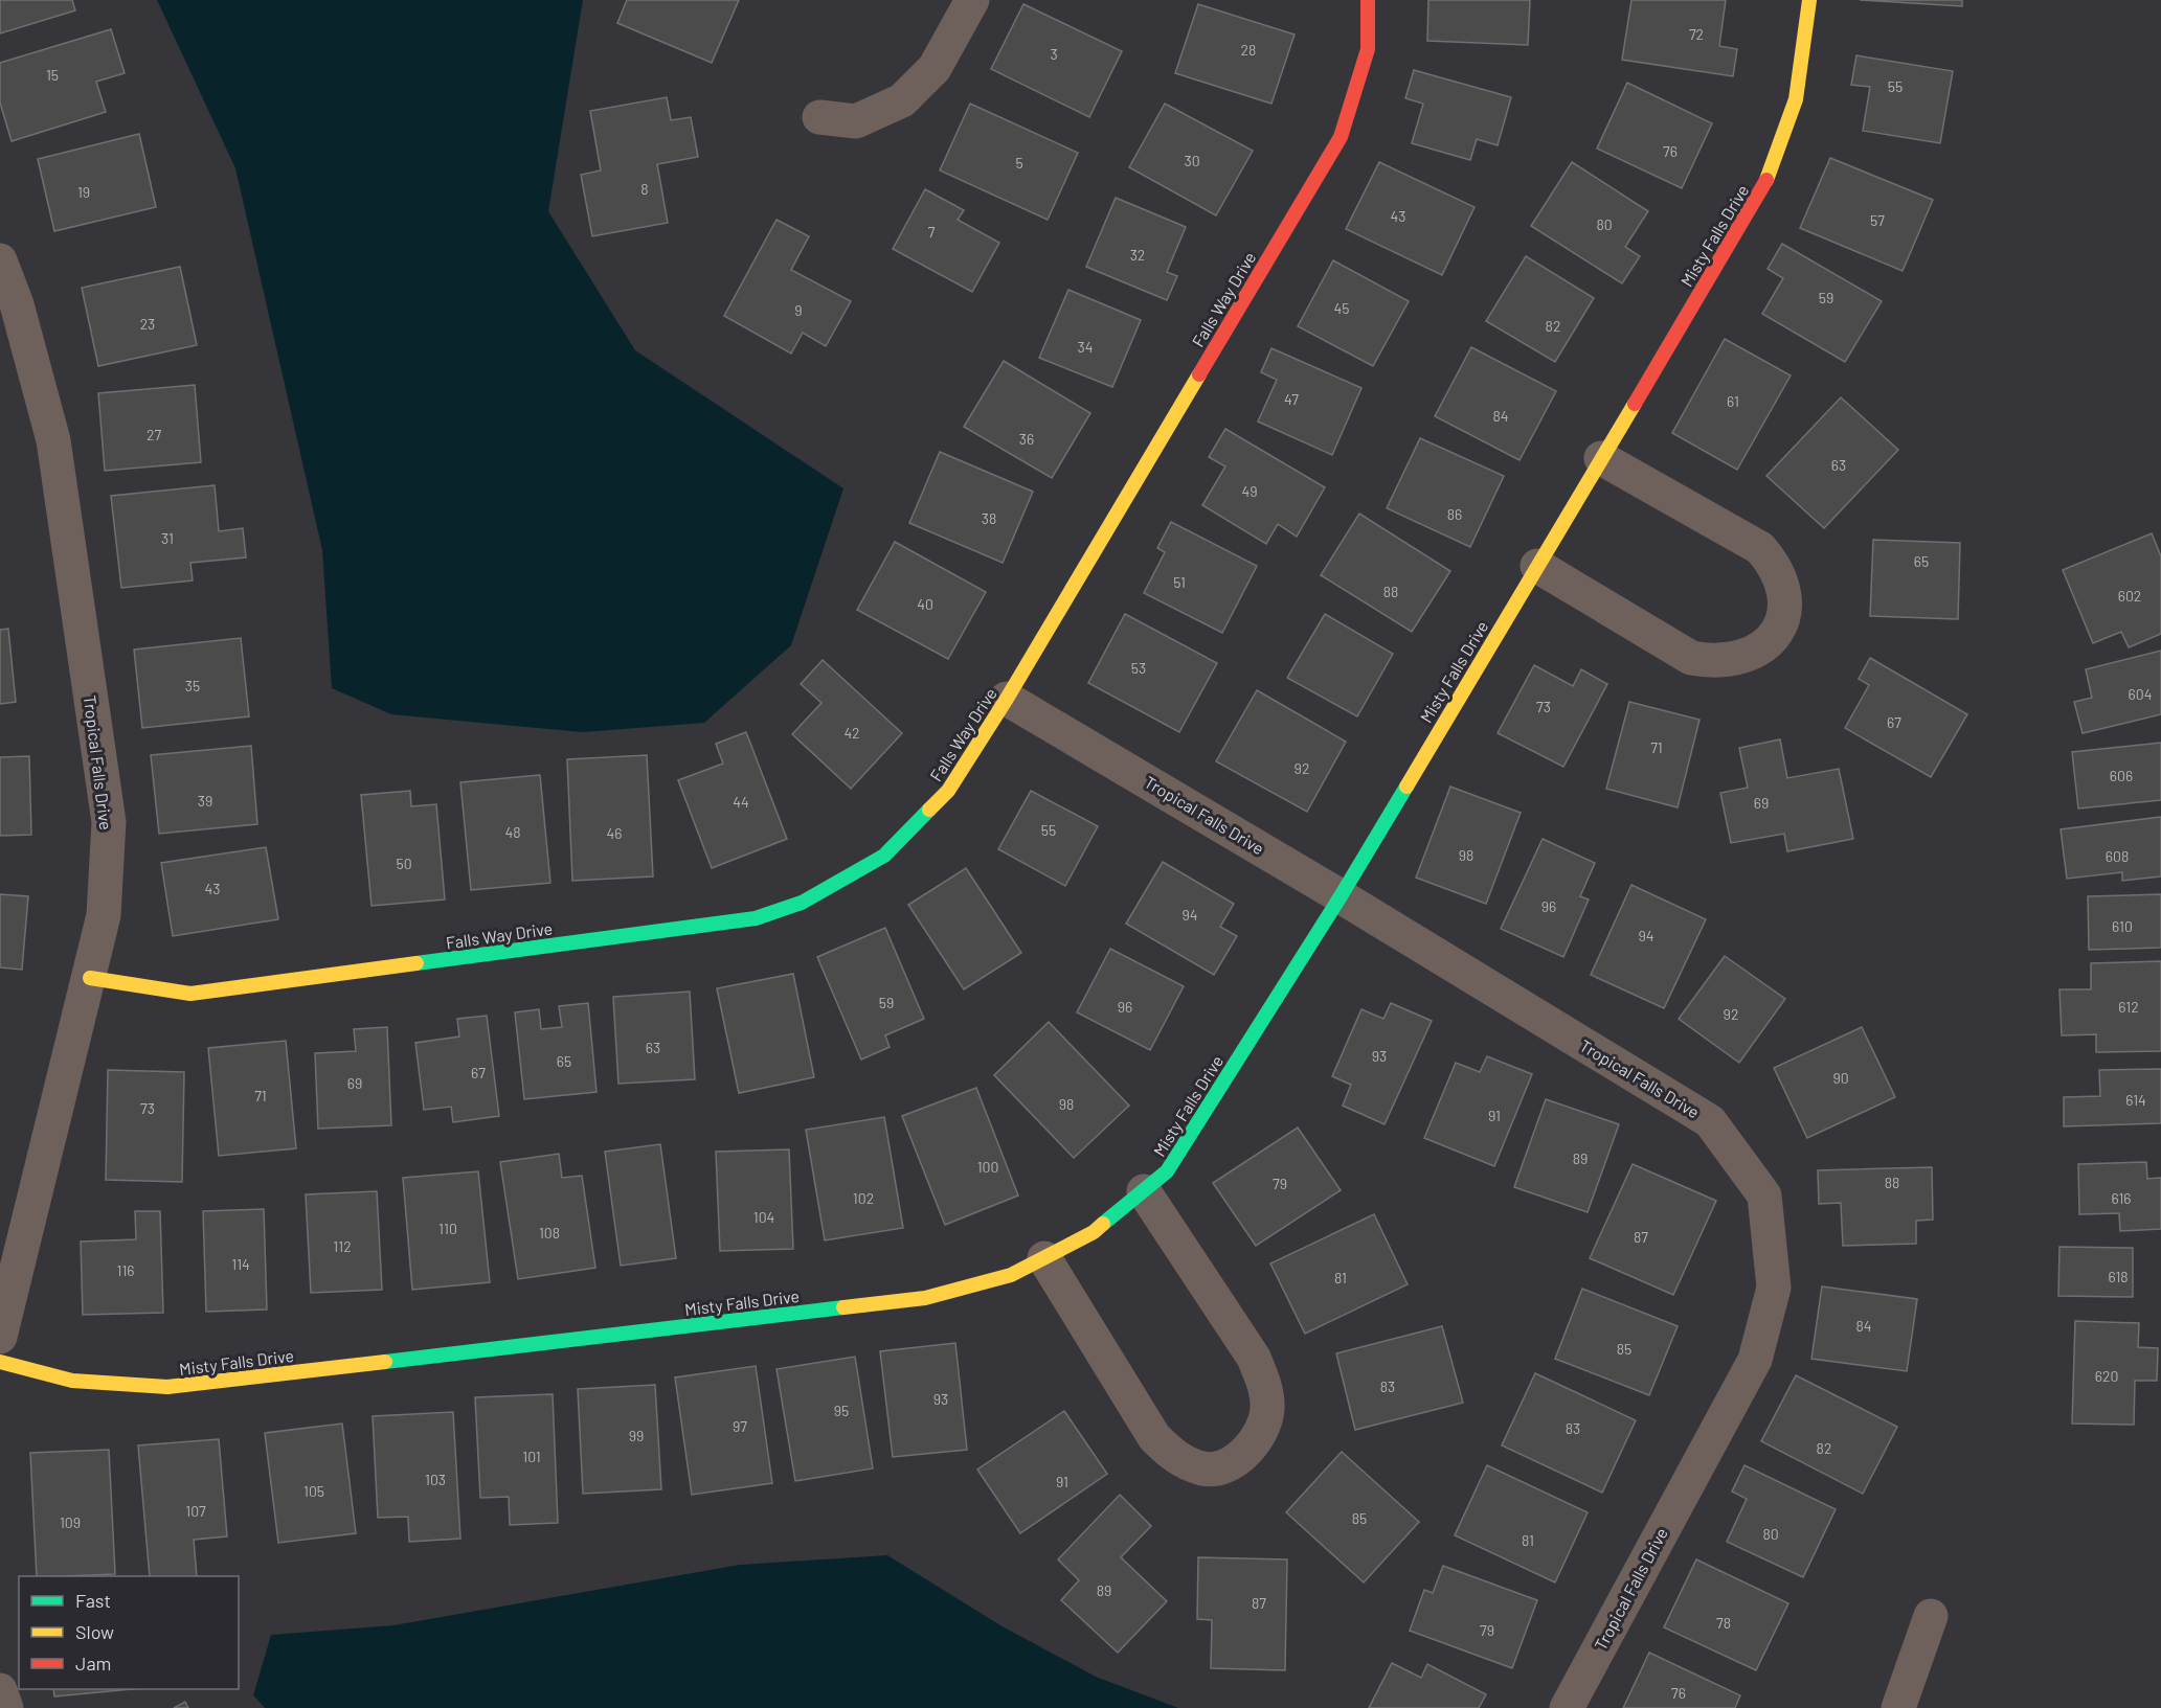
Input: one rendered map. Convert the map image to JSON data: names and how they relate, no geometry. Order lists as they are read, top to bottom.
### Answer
{
  "streets": {
    "street": ["Misty Falls Drive", "Falls Way Drive", "Tropical Falls Drive"]
  },
  "crossings": [
    ["Misty Falls Drive", "Tropical Falls Drive"],
    ["Falls Way Drive", "Tropical Falls Drive"]
  ],
  "house_numbers": [
    "72",
    "28",
    "3",
    "15",
    "55",
    "76",
    "30",
    "5",
    "8",
    "19",
    "43",
    "57",
    "80",
    "7",
    "32",
    "59",
    "45",
    "9",
    "23",
    "82",
    "34",
    "47",
    "61",
    "84",
    "27",
    "36",
    "63",
    "49",
    "86",
    "38",
    "31",
    "65",
    "51",
    "88",
    "602",
    "40",
    "53",
    "35",
    "604",
    "73",
    "67",
    "42",
    "71",
    "92",
    "606",
    "39",
    "44",
    "69",
    "55",
    "48",
    "46",
    "98",
    "608",
    "50",
    "43",
    "96",
    "94",
    "610",
    "94",
    "59",
    "96",
    "612",
    "92",
    "63",
    "93",
    "65",
    "67",
    "90",
    "69",
    "71",
    "614",
    "98",
    "73",
    "91",
    "89",
    "100",
    "88",
    "79",
    "102",
    "616",
    "104",
    "110",
    "108",
    "87",
    "112",
    "114",
    "116",
    "618",
    "81",
    "84",
    "85",
    "620",
    "83",
    "93",
    "95",
    "97",
    "83",
    "99",
    "82",
    "101",
    "103",
    "91",
    "105",
    "107",
    "85",
    "109",
    "80",
    "81",
    "89",
    "87",
    "78",
    "79",
    "76"
  ],
  "legend": ["Fast", "Slow", "Jam"]
}
